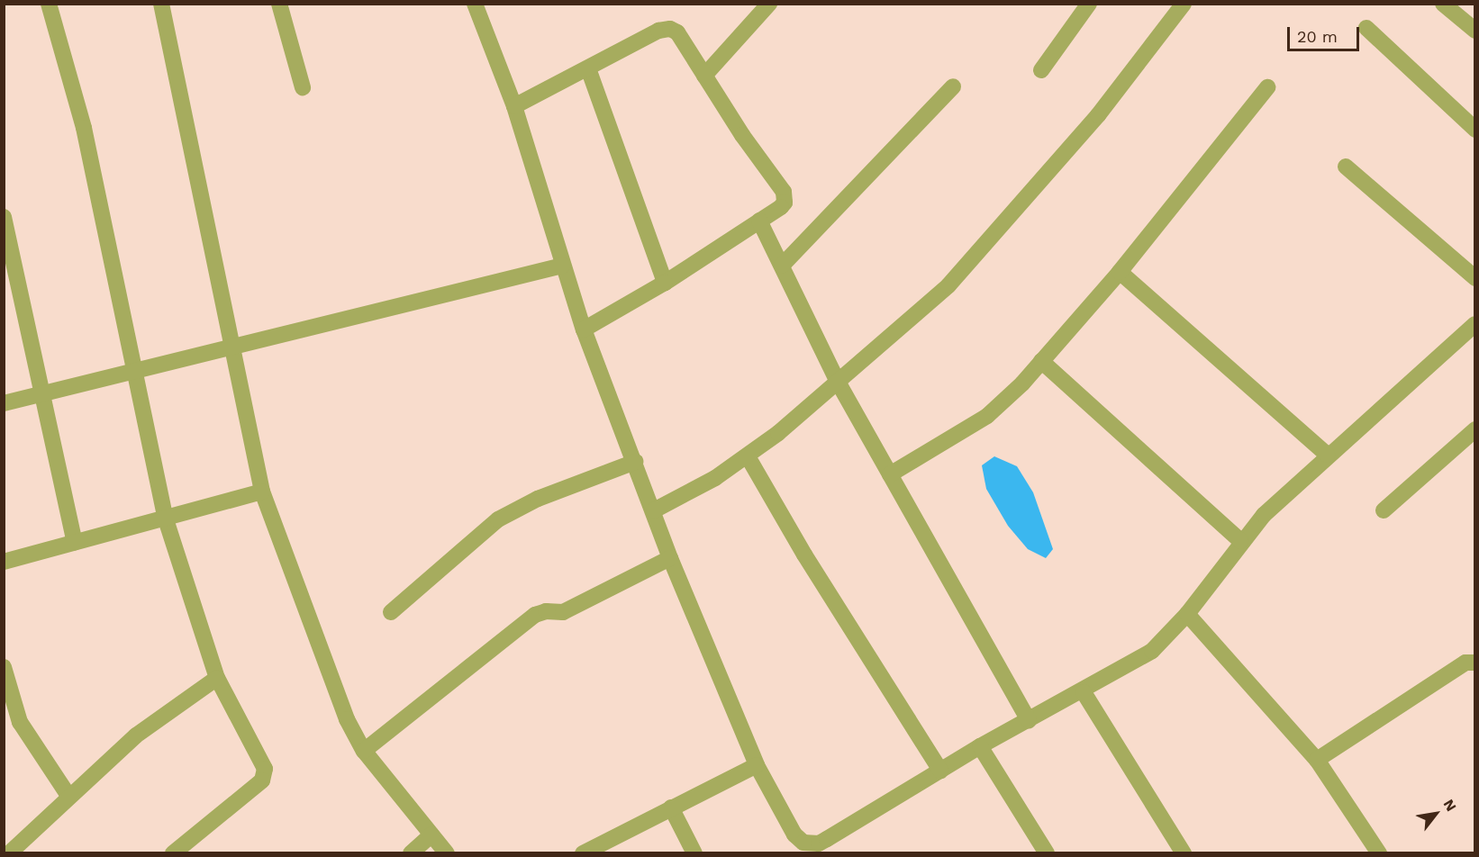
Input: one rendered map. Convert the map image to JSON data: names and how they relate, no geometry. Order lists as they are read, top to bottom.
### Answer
{
  "scale_bar": "20 m",
  "north": "top right"
}
